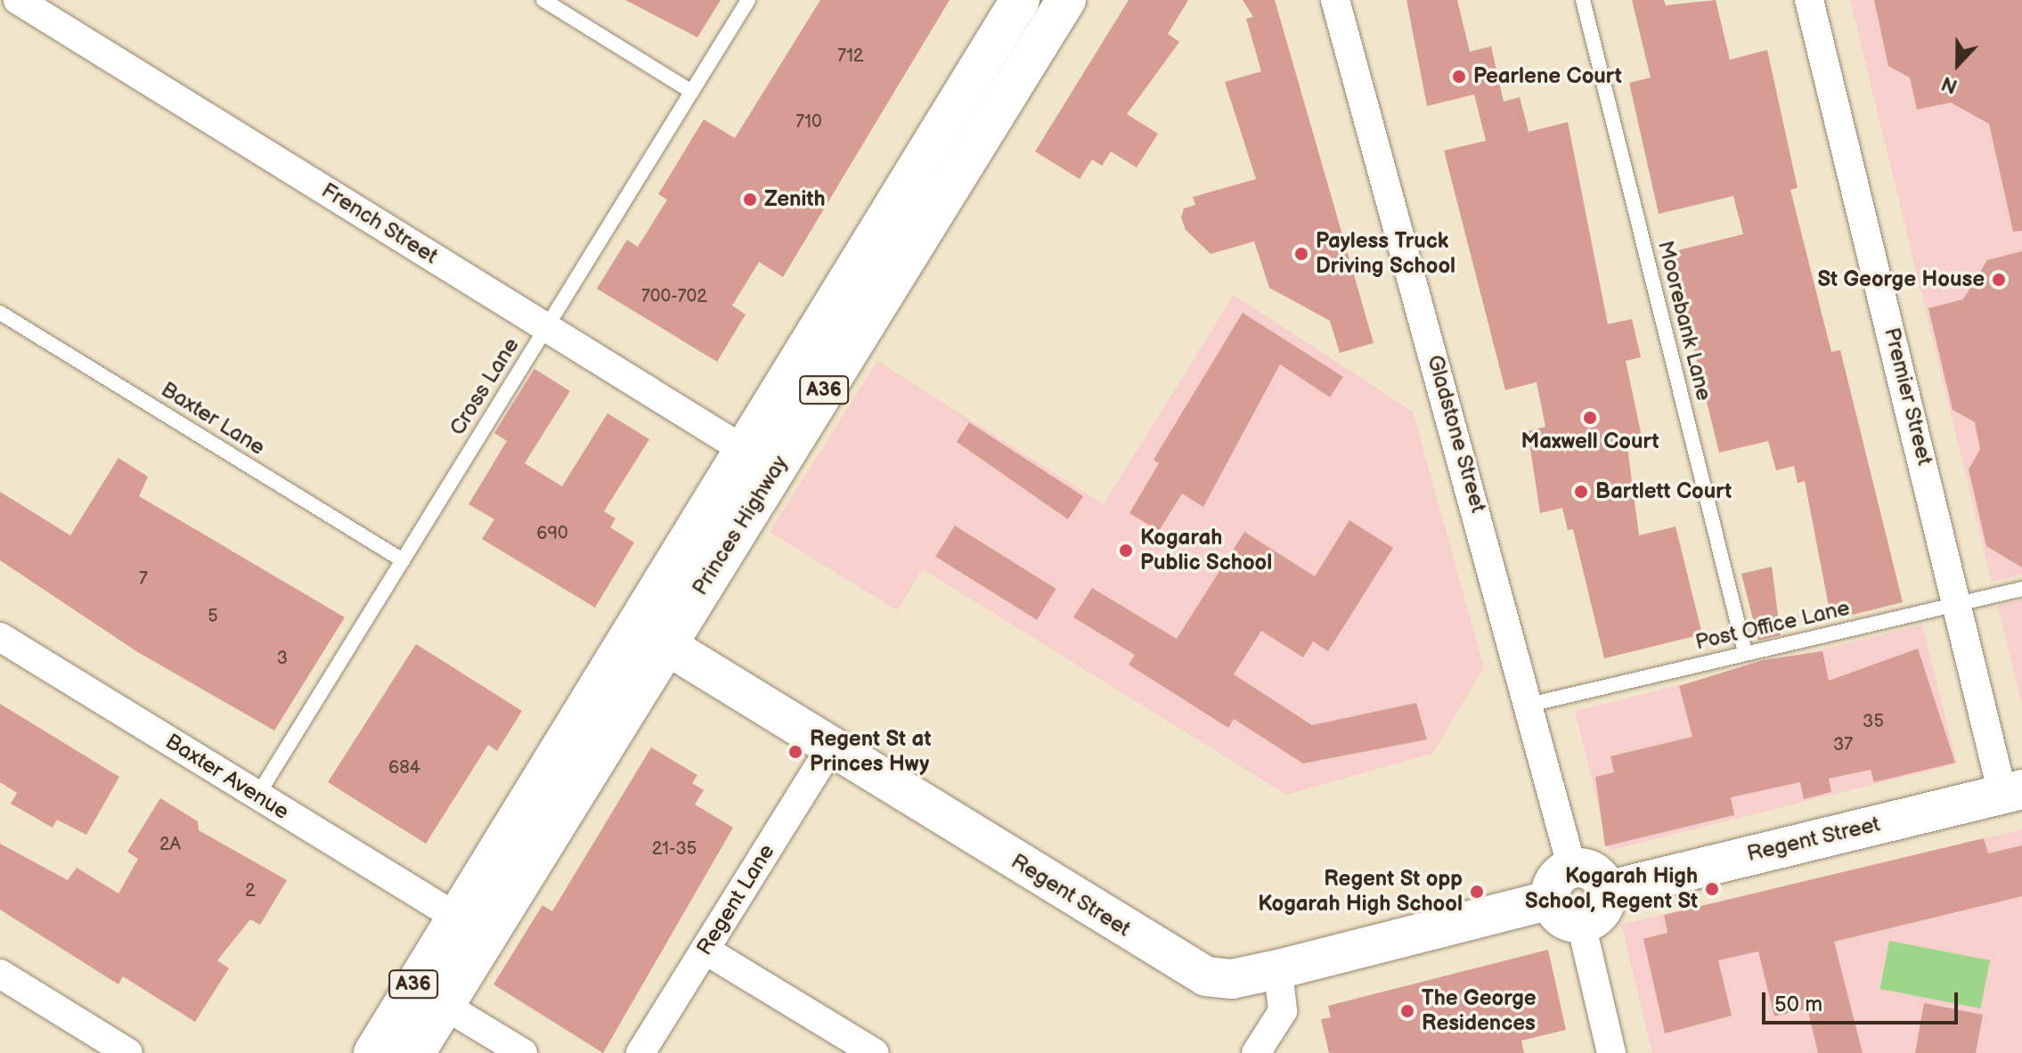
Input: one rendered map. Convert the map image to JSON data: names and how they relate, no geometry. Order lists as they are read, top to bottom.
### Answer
{
  "streets": {
    "main road": ["A36", "Princes Highway", "Regent Street"],
    "street": [
      "French Street",
      "Premier Street",
      "Gladstone Street",
      "Baxter Avenue",
      "Regent Lane"
    ],
    "lane": [
      "Moorebank Lane",
      "Cross Lane",
      "Baxter Lane",
      "Post Office Lane"
    ]
  },
  "crossings": [
    ["French Street", "Cross Lane"],
    ["French Street", "Princes Highway"],
    ["Moorebank Lane", "Post Office Lane"],
    ["Cross Lane", "Baxter Lane"],
    ["Cross Lane", "Baxter Avenue"],
    ["Premier Street", "Post Office Lane"],
    ["Premier Street", "Regent Street"],
    ["Gladstone Street", "Post Office Lane"],
    ["Gladstone Street", "Regent Street"],
    ["Princes Highway", "Baxter Avenue"],
    ["Princes Highway", "Regent Street"],
    ["Regent Street", "Regent Lane"]
  ],
  "places": [
    "Pearlene Court",
    "Zenith",
    "Payless Truck Driving School",
    "St George House",
    "Maxwell Court",
    "Bartlett Court",
    "Kogarah Public School",
    "Regent St at Princes Hwy",
    "Kogarah High School, Regent St",
    "Regent St opp Kogarah High School",
    "The George Residences"
  ],
  "house_numbers": [
    "712",
    "710",
    "700-702",
    "690",
    "7",
    "5",
    "3",
    "35",
    "37",
    "684",
    "2A",
    "21-35",
    "2"
  ],
  "scale_bar": "50 m",
  "north": "bottom"
}
